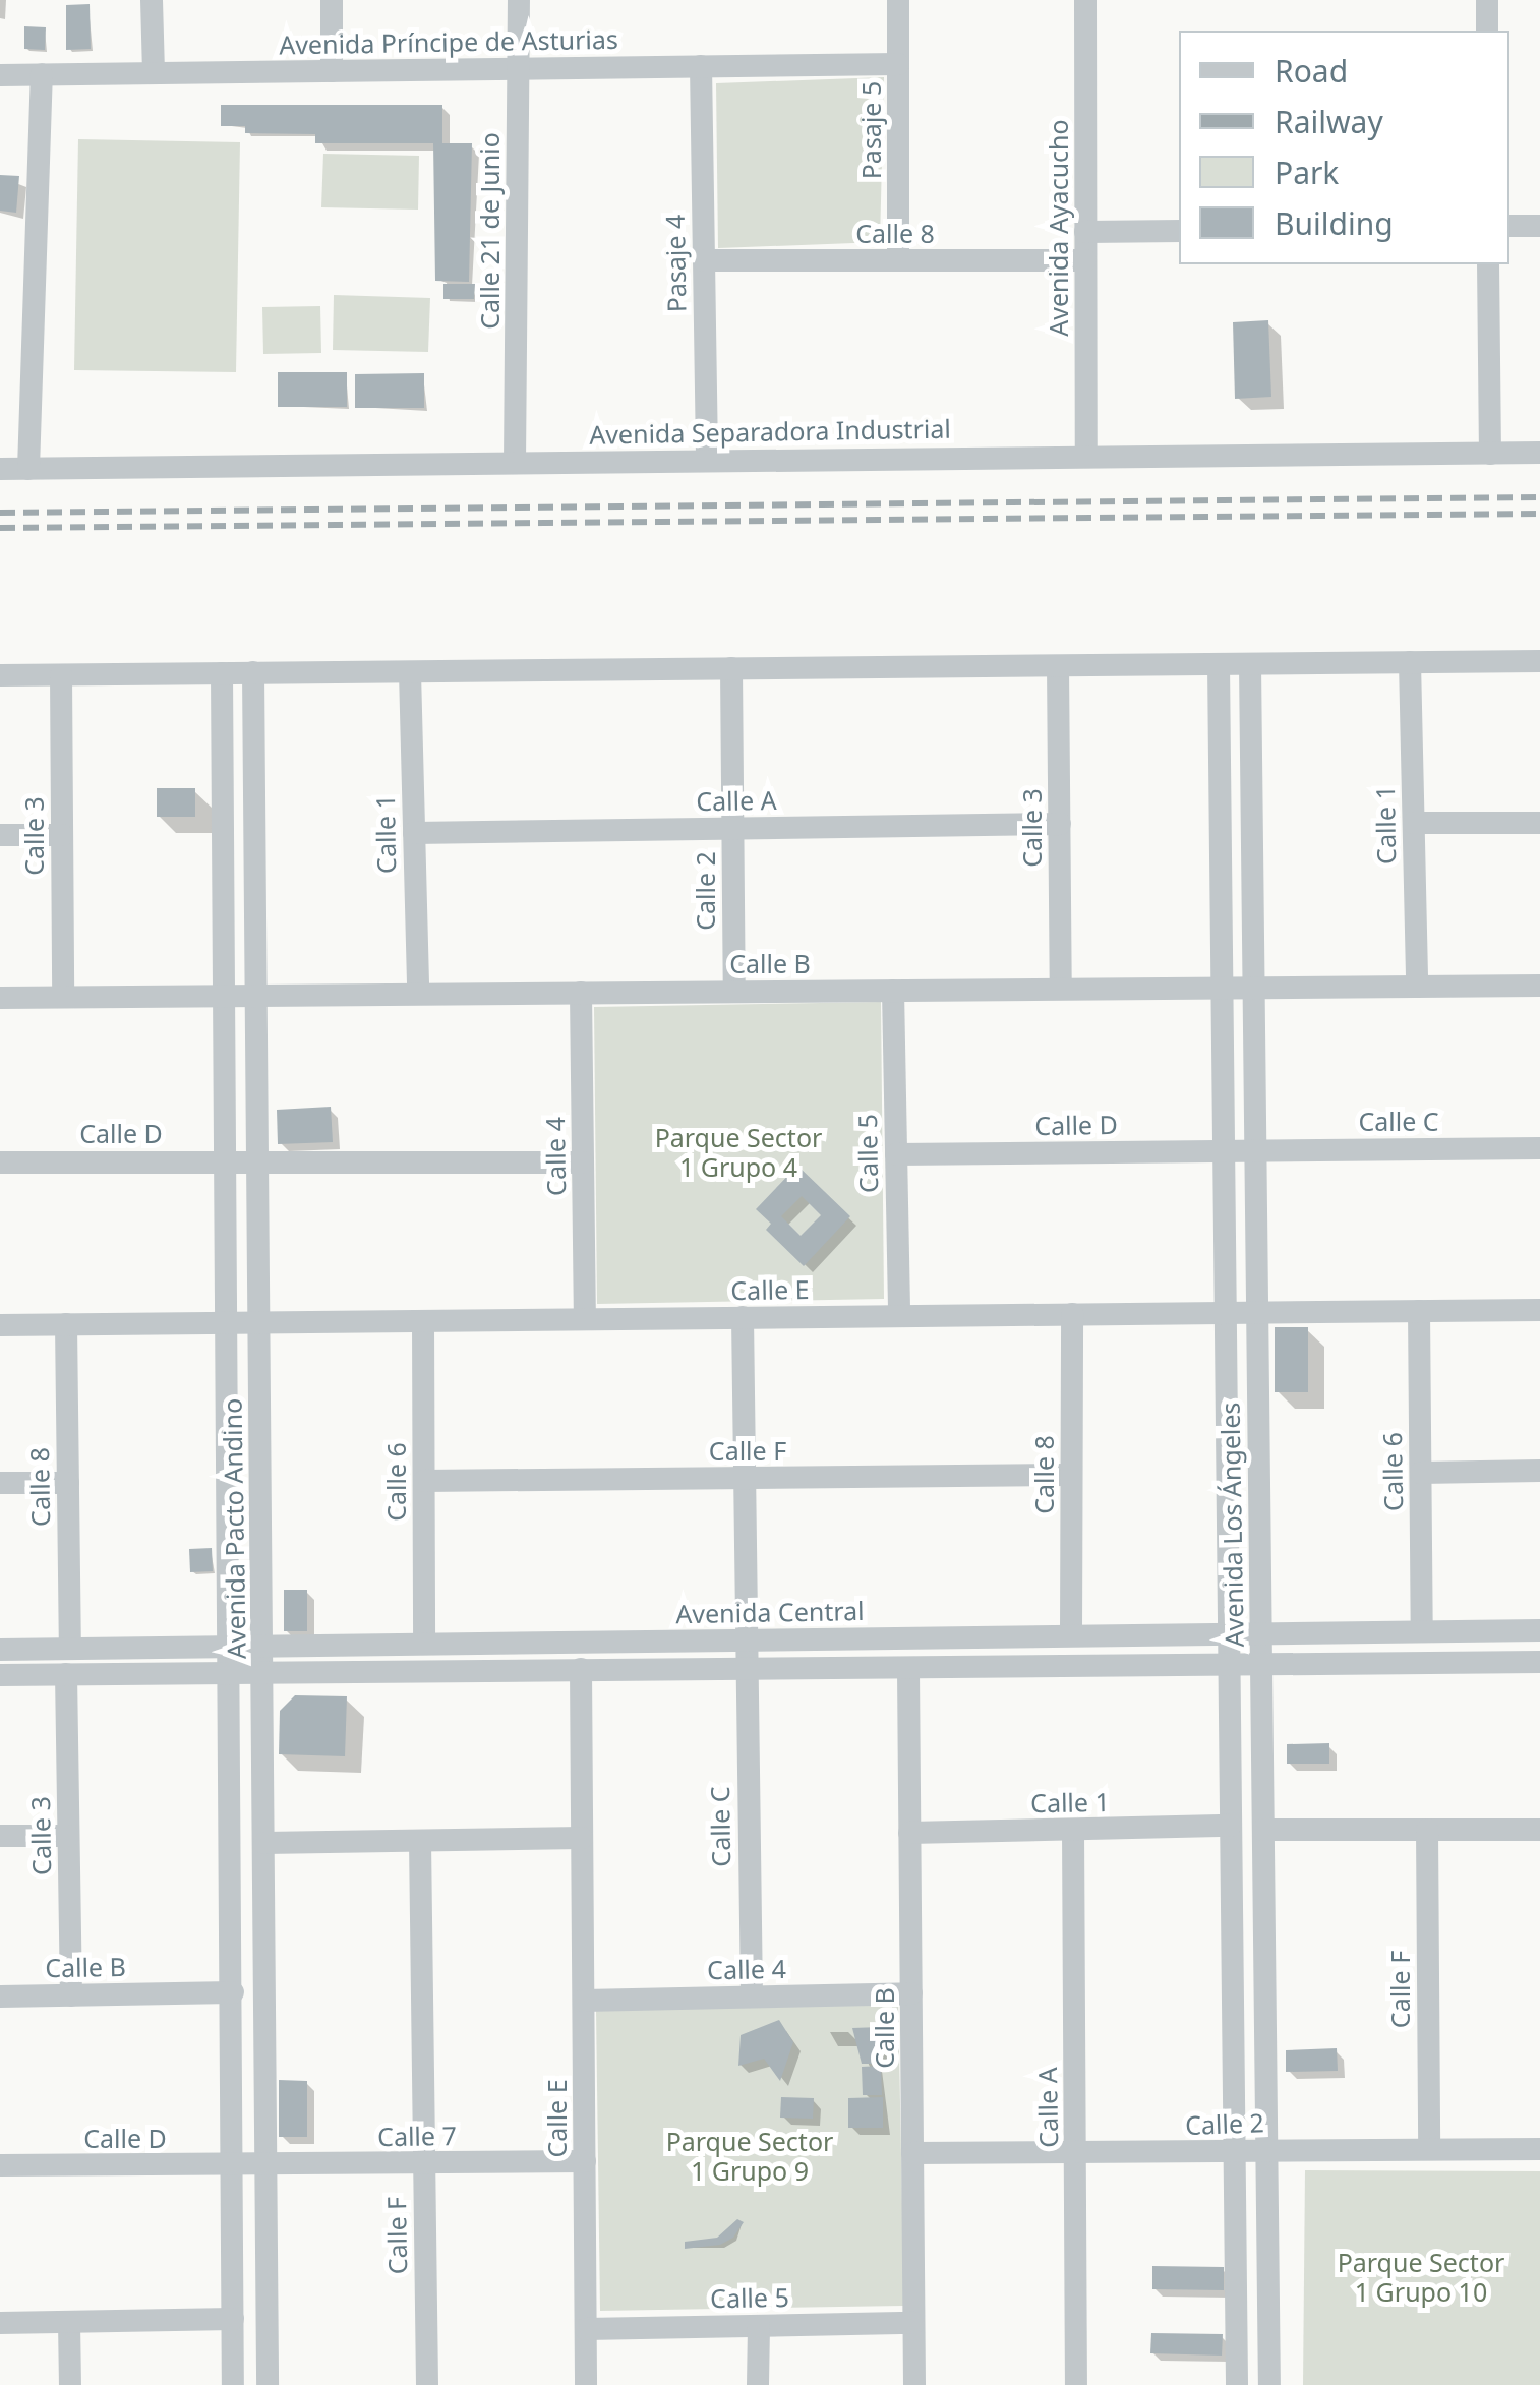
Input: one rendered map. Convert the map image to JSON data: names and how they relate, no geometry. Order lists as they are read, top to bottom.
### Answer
{
  "streets": {
    "street": [
      "Avenida Príncipe de Asturias",
      "Pasaje 5",
      "Avenida Ayacucho",
      "Calle 21 de Junio",
      "Calle 8",
      "Pasaje 4",
      "Avenida Separadora Industrial",
      "Calle A",
      "Calle 1",
      "Calle 3",
      "Calle 2",
      "Calle B",
      "Calle C",
      "Calle D",
      "Calle 5",
      "Calle 4",
      "Calle E",
      "Calle F",
      "Calle 6",
      "Avenida Los Ángeles",
      "Avenida Pacto Andino",
      "Avenida Central",
      "Calle 7"
    ]
  },
  "crossings": [
    ["Avenida Príncipe de Asturias", "Pasaje 5"],
    ["Avenida Príncipe de Asturias", "Calle 21 de Junio"],
    ["Avenida Príncipe de Asturias", "Pasaje 4"],
    ["Pasaje 5", "Calle 8"],
    ["Avenida Ayacucho", "Calle 8"],
    ["Avenida Ayacucho", "Avenida Separadora Industrial"],
    ["Calle 21 de Junio", "Avenida Separadora Industrial"],
    ["Calle 8", "Pasaje 4"],
    ["Calle 8", "Calle E"],
    ["Calle 8", "Calle F"],
    ["Calle 8", "Avenida Central"],
    ["Pasaje 4", "Avenida Separadora Industrial"],
    ["Calle A", "Calle 1"],
    ["Calle A", "Calle 3"],
    ["Calle A", "Calle 2"],
    ["Calle 1", "Calle B"],
    ["Calle 1", "Avenida Los Ángeles"],
    ["Calle 3", "Calle B"],
    ["Calle 3", "Avenida Central"],
    ["Calle 2", "Calle B"],
    ["Calle 2", "Calle F"],
    ["Calle 2", "Avenida Los Ángeles"],
    ["Calle B", "Calle 5"],
    ["Calle B", "Calle 4"],
    ["Calle B", "Avenida Los Ángeles"],
    ["Calle B", "Avenida Pacto Andino"],
    ["Calle B", "Avenida Central"],
    ["Calle C", "Calle D"],
    ["Calle C", "Calle 4"],
    ["Calle C", "Avenida Los Ángeles"],
    ["Calle C", "Avenida Central"],
    ["Calle D", "Calle 5"],
    ["Calle D", "Avenida Los Ángeles"],
    ["Calle D", "Avenida Pacto Andino"],
    ["Calle D", "Calle 7"],
    ["Calle 5", "Calle E"],
    ["Calle 4", "Calle E"],
    ["Calle E", "Calle 6"],
    ["Calle E", "Avenida Los Ángeles"],
    ["Calle E", "Avenida Pacto Andino"],
    ["Calle E", "Avenida Central"],
    ["Calle E", "Calle 7"],
    ["Calle F", "Calle 6"],
    ["Calle F", "Calle 7"],
    ["Calle 6", "Avenida Central"],
    ["Avenida Los Ángeles", "Avenida Central"],
    ["Avenida Pacto Andino", "Avenida Central"],
    ["Avenida Pacto Andino", "Calle 7"]
  ],
  "parks": ["Parque Sector 1 Grupo 4", "Parque Sector 1 Grupo 9", "Parque Sector 1 Grupo 10"],
  "legend": [
    "Road",
    "Railway",
    "Park",
    "Building"
  ]
}
